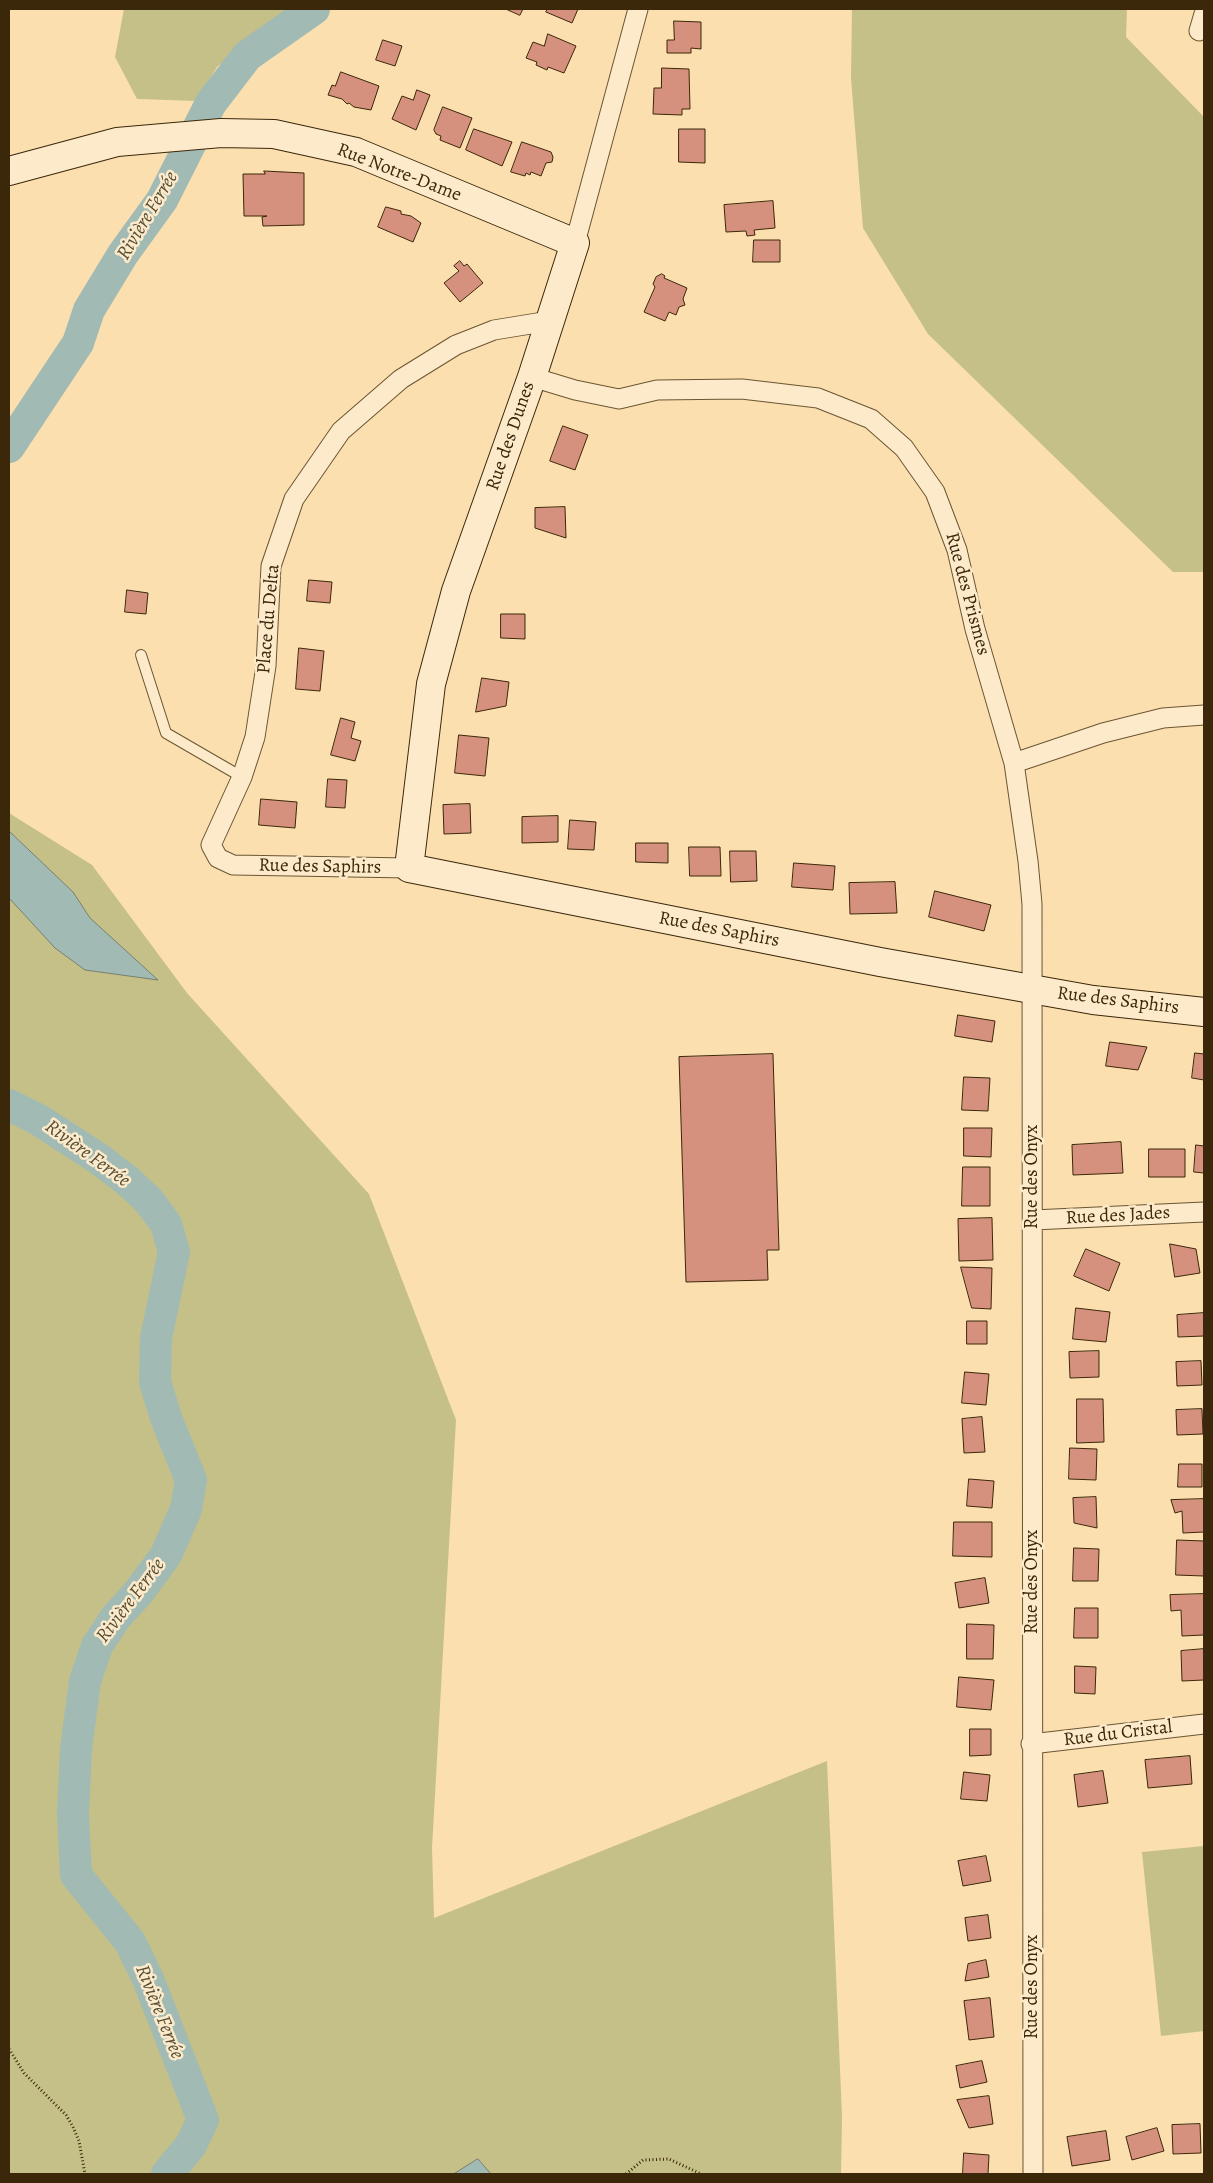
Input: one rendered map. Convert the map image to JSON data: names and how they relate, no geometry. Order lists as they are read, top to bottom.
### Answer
{
  "streets": {
    "street": [
      "Rue Notre-Dame",
      "Rue des Dunes",
      "Rue des Prismes",
      "Place du Delta",
      "Rue des Saphirs",
      "Rue des Onyx",
      "Rue des Jades",
      "Rue du Cristal"
    ]
  },
  "crossings": [
    ["Rue Notre-Dame", "Rue des Dunes"],
    ["Rue des Dunes", "Rue des Prismes"],
    ["Rue des Dunes", "Place du Delta"],
    ["Rue des Dunes", "Rue des Saphirs"],
    ["Rue des Prismes", "Rue des Saphirs"],
    ["Rue des Prismes", "Rue des Onyx"],
    ["Place du Delta", "Rue des Saphirs"],
    ["Rue des Saphirs", "Rue des Onyx"],
    ["Rue des Onyx", "Rue des Jades"],
    ["Rue des Onyx", "Rue du Cristal"]
  ],
  "water": ["Rivière Ferrée"]
}
